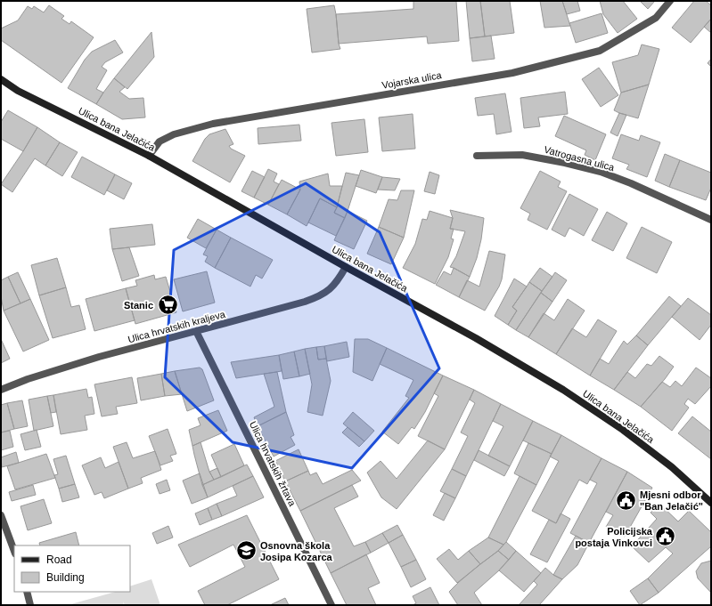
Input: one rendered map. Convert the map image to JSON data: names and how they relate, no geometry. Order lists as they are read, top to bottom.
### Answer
{
  "streets": {
    "main road": ["Ulica bana Jelačića"],
    "street": [
      "Vojarska ulica",
      "Vatrogasna ulica",
      "Ulica hrvatskih kraljeva",
      "Ulica hrvatskih žrtava"
    ]
  },
  "crossings": [
    ["Vojarska ulica", "Ulica bana Jelačića"],
    ["Ulica bana Jelačića", "Ulica hrvatskih kraljeva"],
    ["Ulica hrvatskih kraljeva", "Ulica hrvatskih žrtava"]
  ],
  "places": {
    "supermarket": ["Stanic"],
    "public building": ["Mjesni odbor \"Ban Jelačić\"", "Policijska postaja Vinkovci"],
    "school or university": ["Osnovna škola Josipa Kozarca"]
  },
  "legend": ["Road", "Building"]
}
